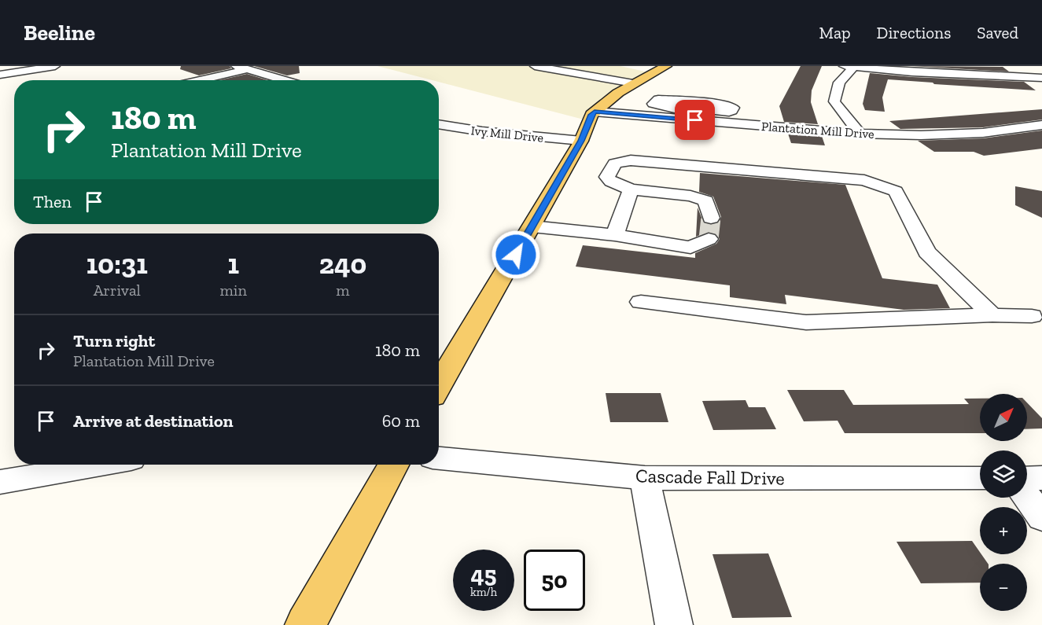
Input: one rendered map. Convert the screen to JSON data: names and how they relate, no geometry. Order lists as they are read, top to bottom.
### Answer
{
  "streets": {
    "street": ["Plantation Mill Drive", "Ivy Mill Drive", "Cascade Fall Drive"]
  },
  "north": "top right",
  "page": {
    "header": "Beeline",
    "nav": ["Map", "Directions", "Saved"],
    "turn": ["180 m", "Plantation Mill Drive"],
    "then": "Then",
    "eta": [
      "10:31",
      "Arrival",
      "1",
      "min",
      "240",
      "m"
    ],
    "list": [
      {
        "name": "Turn right",
        "note": "Plantation Mill Drive",
        "value": "180 m"
      },
      {
        "name": "Arrive at destination",
        "value": "60 m"
      }
    ],
    "map_buttons": ["+", "−"],
    "speed": "45 km/h",
    "limit": "50"
  }
}
